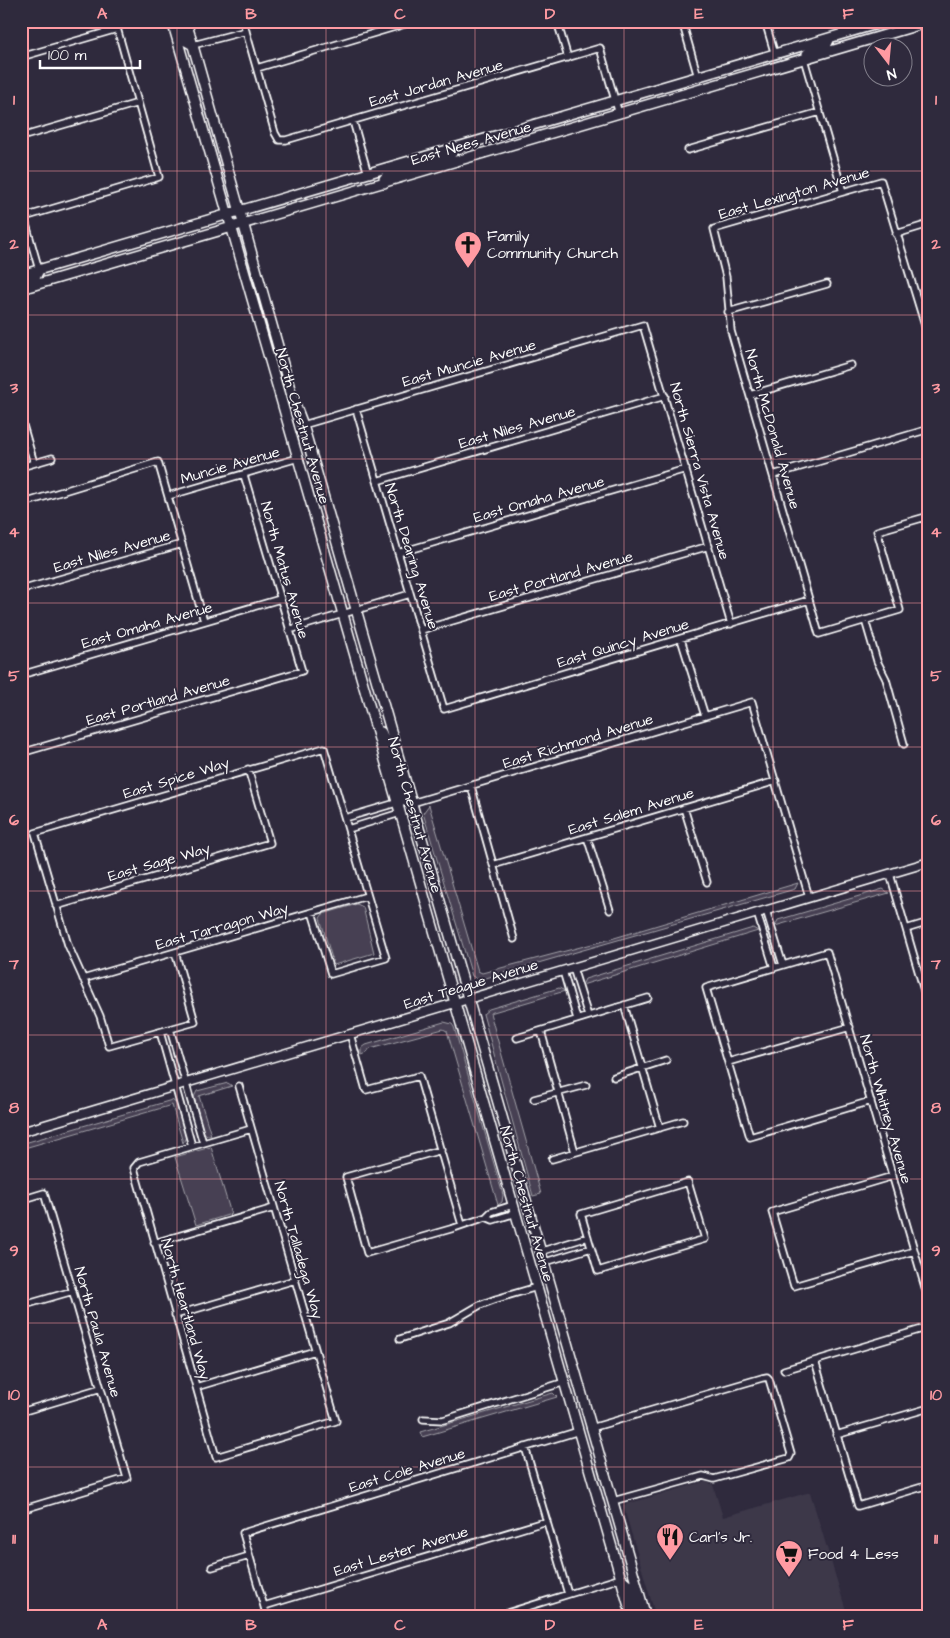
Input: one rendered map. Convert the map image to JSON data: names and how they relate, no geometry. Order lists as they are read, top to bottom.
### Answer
{
  "streets": {
    "main road": ["East Nees Avenue", "North Chestnut Avenue"],
    "street": [
      "East Jordan Avenue",
      "East Lexington Avenue",
      "East Muncie Avenue",
      "East Niles Avenue",
      "North McDonald Avenue",
      "Muncie Avenue",
      "North Sierra Vista Avenue",
      "East Omaha Avenue",
      "North Dearing Avenue",
      "North Matus Avenue",
      "East Portland Avenue",
      "East Quincy Avenue",
      "East Richmond Avenue",
      "East Spice Way",
      "East Salem Avenue",
      "East Sage Way",
      "East Tarragon Way",
      "East Teague Avenue",
      "North Whitney Avenue",
      "North Talladega Way",
      "North Heartland Way",
      "North Paula Avenue",
      "East Cole Avenue",
      "East Lester Avenue"
    ]
  },
  "crossings": [
    ["East Jordan Avenue", "East Nees Avenue"],
    ["East Nees Avenue", "North Chestnut Avenue"],
    ["East Lexington Avenue", "North McDonald Avenue"],
    ["East Muncie Avenue", "North Chestnut Avenue"],
    ["East Muncie Avenue", "North Sierra Vista Avenue"],
    ["East Muncie Avenue", "North Dearing Avenue"],
    ["North Chestnut Avenue", "Muncie Avenue"],
    ["North Chestnut Avenue", "East Richmond Avenue"],
    ["North Chestnut Avenue", "East Teague Avenue"],
    ["North Chestnut Avenue", "East Cole Avenue"],
    ["East Niles Avenue", "North Sierra Vista Avenue"],
    ["East Niles Avenue", "North Dearing Avenue"],
    ["North McDonald Avenue", "East Quincy Avenue"],
    ["Muncie Avenue", "North Matus Avenue"],
    ["North Sierra Vista Avenue", "East Omaha Avenue"],
    ["North Sierra Vista Avenue", "East Portland Avenue"],
    ["North Sierra Vista Avenue", "East Quincy Avenue"],
    ["East Omaha Avenue", "North Dearing Avenue"],
    ["East Omaha Avenue", "North Matus Avenue"],
    ["North Dearing Avenue", "East Portland Avenue"],
    ["North Dearing Avenue", "East Quincy Avenue"],
    ["North Matus Avenue", "East Portland Avenue"],
    ["East Richmond Avenue", "East Salem Avenue"],
    ["East Spice Way", "East Sage Way"],
    ["North Talladega Way", "North Heartland Way"]
  ],
  "places": {
    "church": ["Family Community Church"],
    "restaurant": ["Carl's Jr."],
    "supermarket": ["Food 4 Less"]
  },
  "scale_bar": "100 m",
  "north": "bottom",
  "grid": {
    "columns": [
      "A",
      "B",
      "C",
      "D",
      "E",
      "F"
    ],
    "rows": [
      "1",
      "2",
      "3",
      "4",
      "5",
      "6",
      "7",
      "8",
      "9",
      "10",
      "11"
    ]
  }
}
